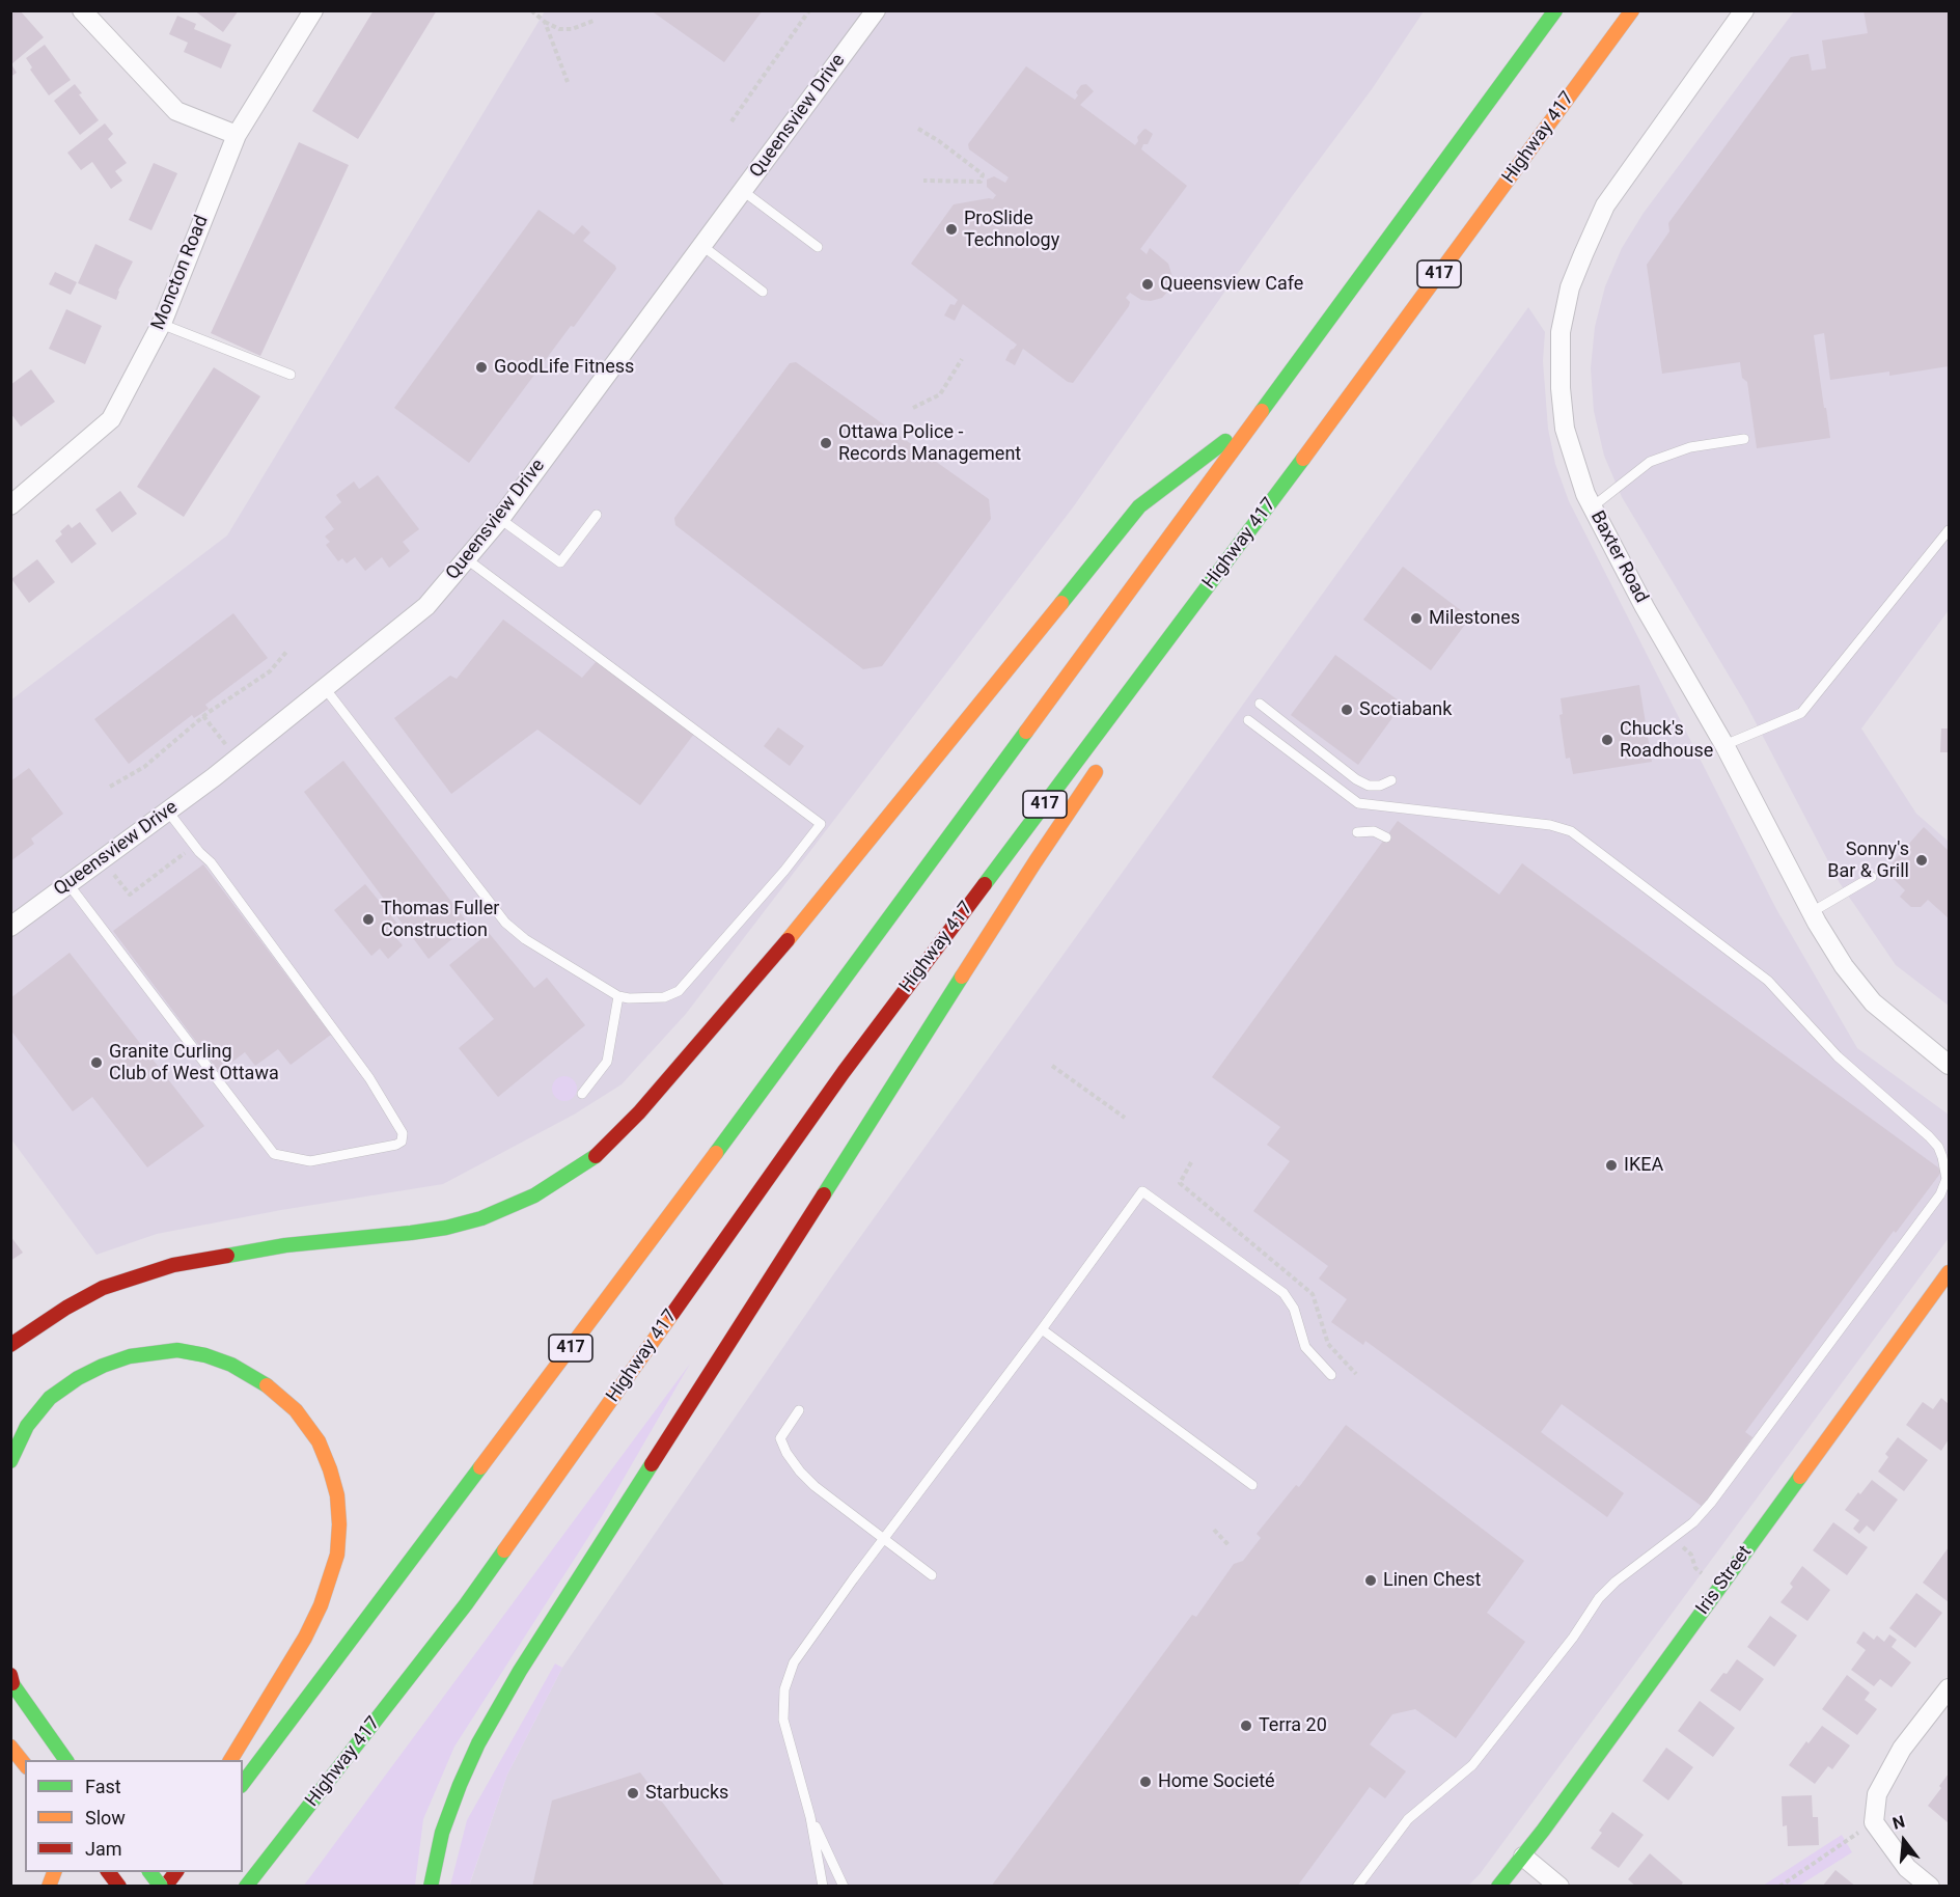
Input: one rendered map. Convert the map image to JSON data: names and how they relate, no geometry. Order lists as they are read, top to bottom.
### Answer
{
  "streets": {
    "main road": ["Highway 417", "417", "Iris Street"],
    "street": ["Queensview Drive", "Moncton Road", "Baxter Road"]
  },
  "places": [
    "ProSlide Technology",
    "Queensview Cafe",
    "GoodLife Fitness",
    "Ottawa Police - Records Management",
    "Milestones",
    "Scotiabank",
    "Chuck's Roadhouse",
    "Sonny's Bar & Grill",
    "Thomas Fuller Construction",
    "Granite Curling Club of West Ottawa",
    "IKEA",
    "Linen Chest",
    "Terra 20",
    "Home Societé",
    "Starbucks"
  ],
  "legend": ["Fast", "Slow", "Jam"],
  "north": "top"
}
